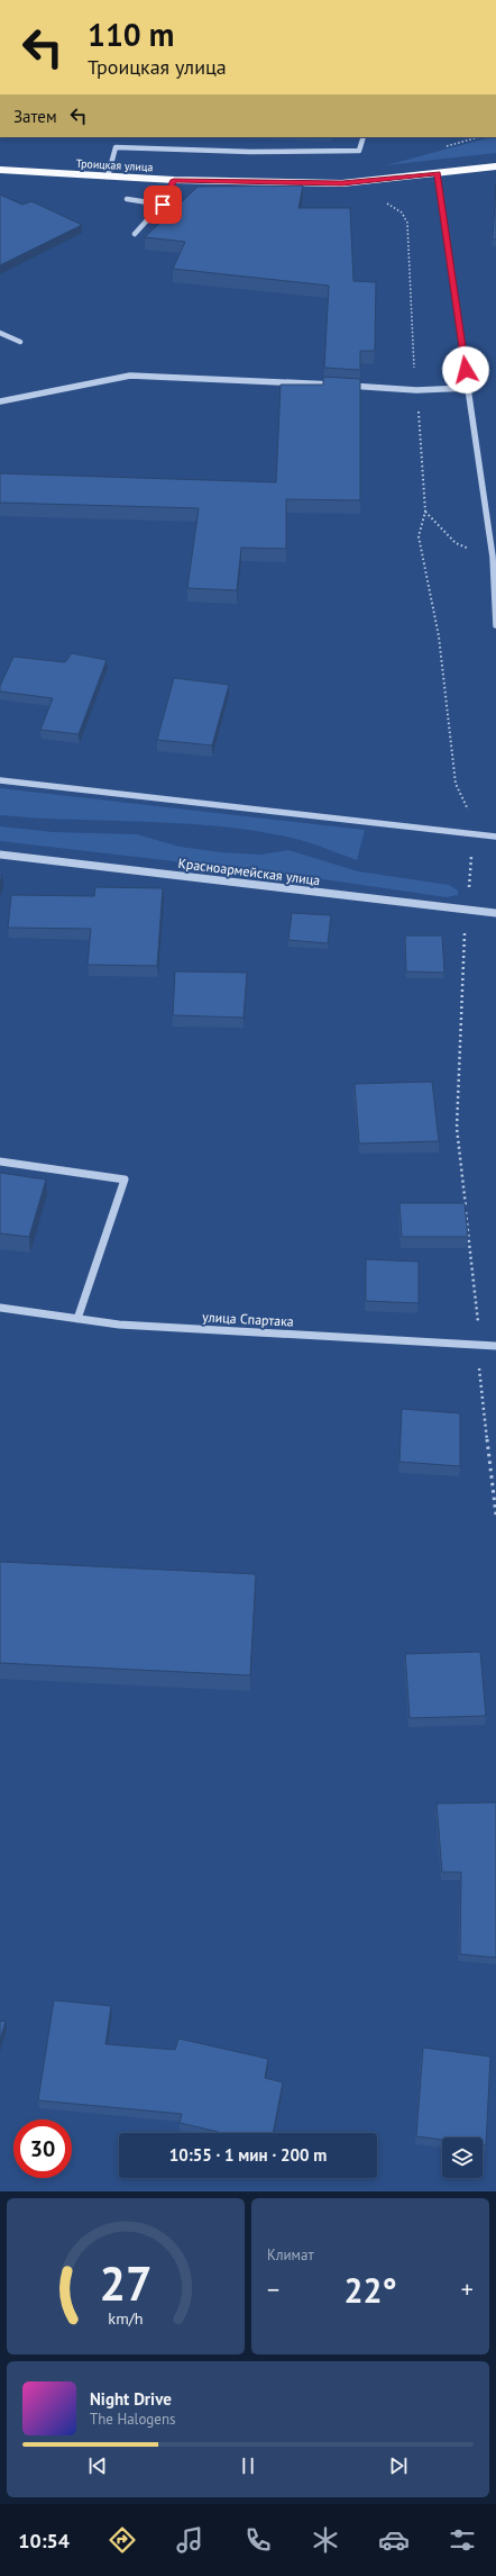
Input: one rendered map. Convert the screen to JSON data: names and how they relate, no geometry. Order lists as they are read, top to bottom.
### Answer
{
  "streets": {
    "main road": ["Троицкая улица"],
    "street": ["Красноармейская улица", "улица Спартака"]
  },
  "page": {
    "turn": ["110 m", "Троицкая улица"],
    "then": "Затем",
    "limit": "30",
    "trip": "10:55 · 1 мин · 200 m",
    "tile": "Климат",
    "heat": ["−", "22°", "+"],
    "song": ["Night Drive", "The Halogens"],
    "tabs": "10:54",
    "gauge": ["27", "km/h"]
  }
}
